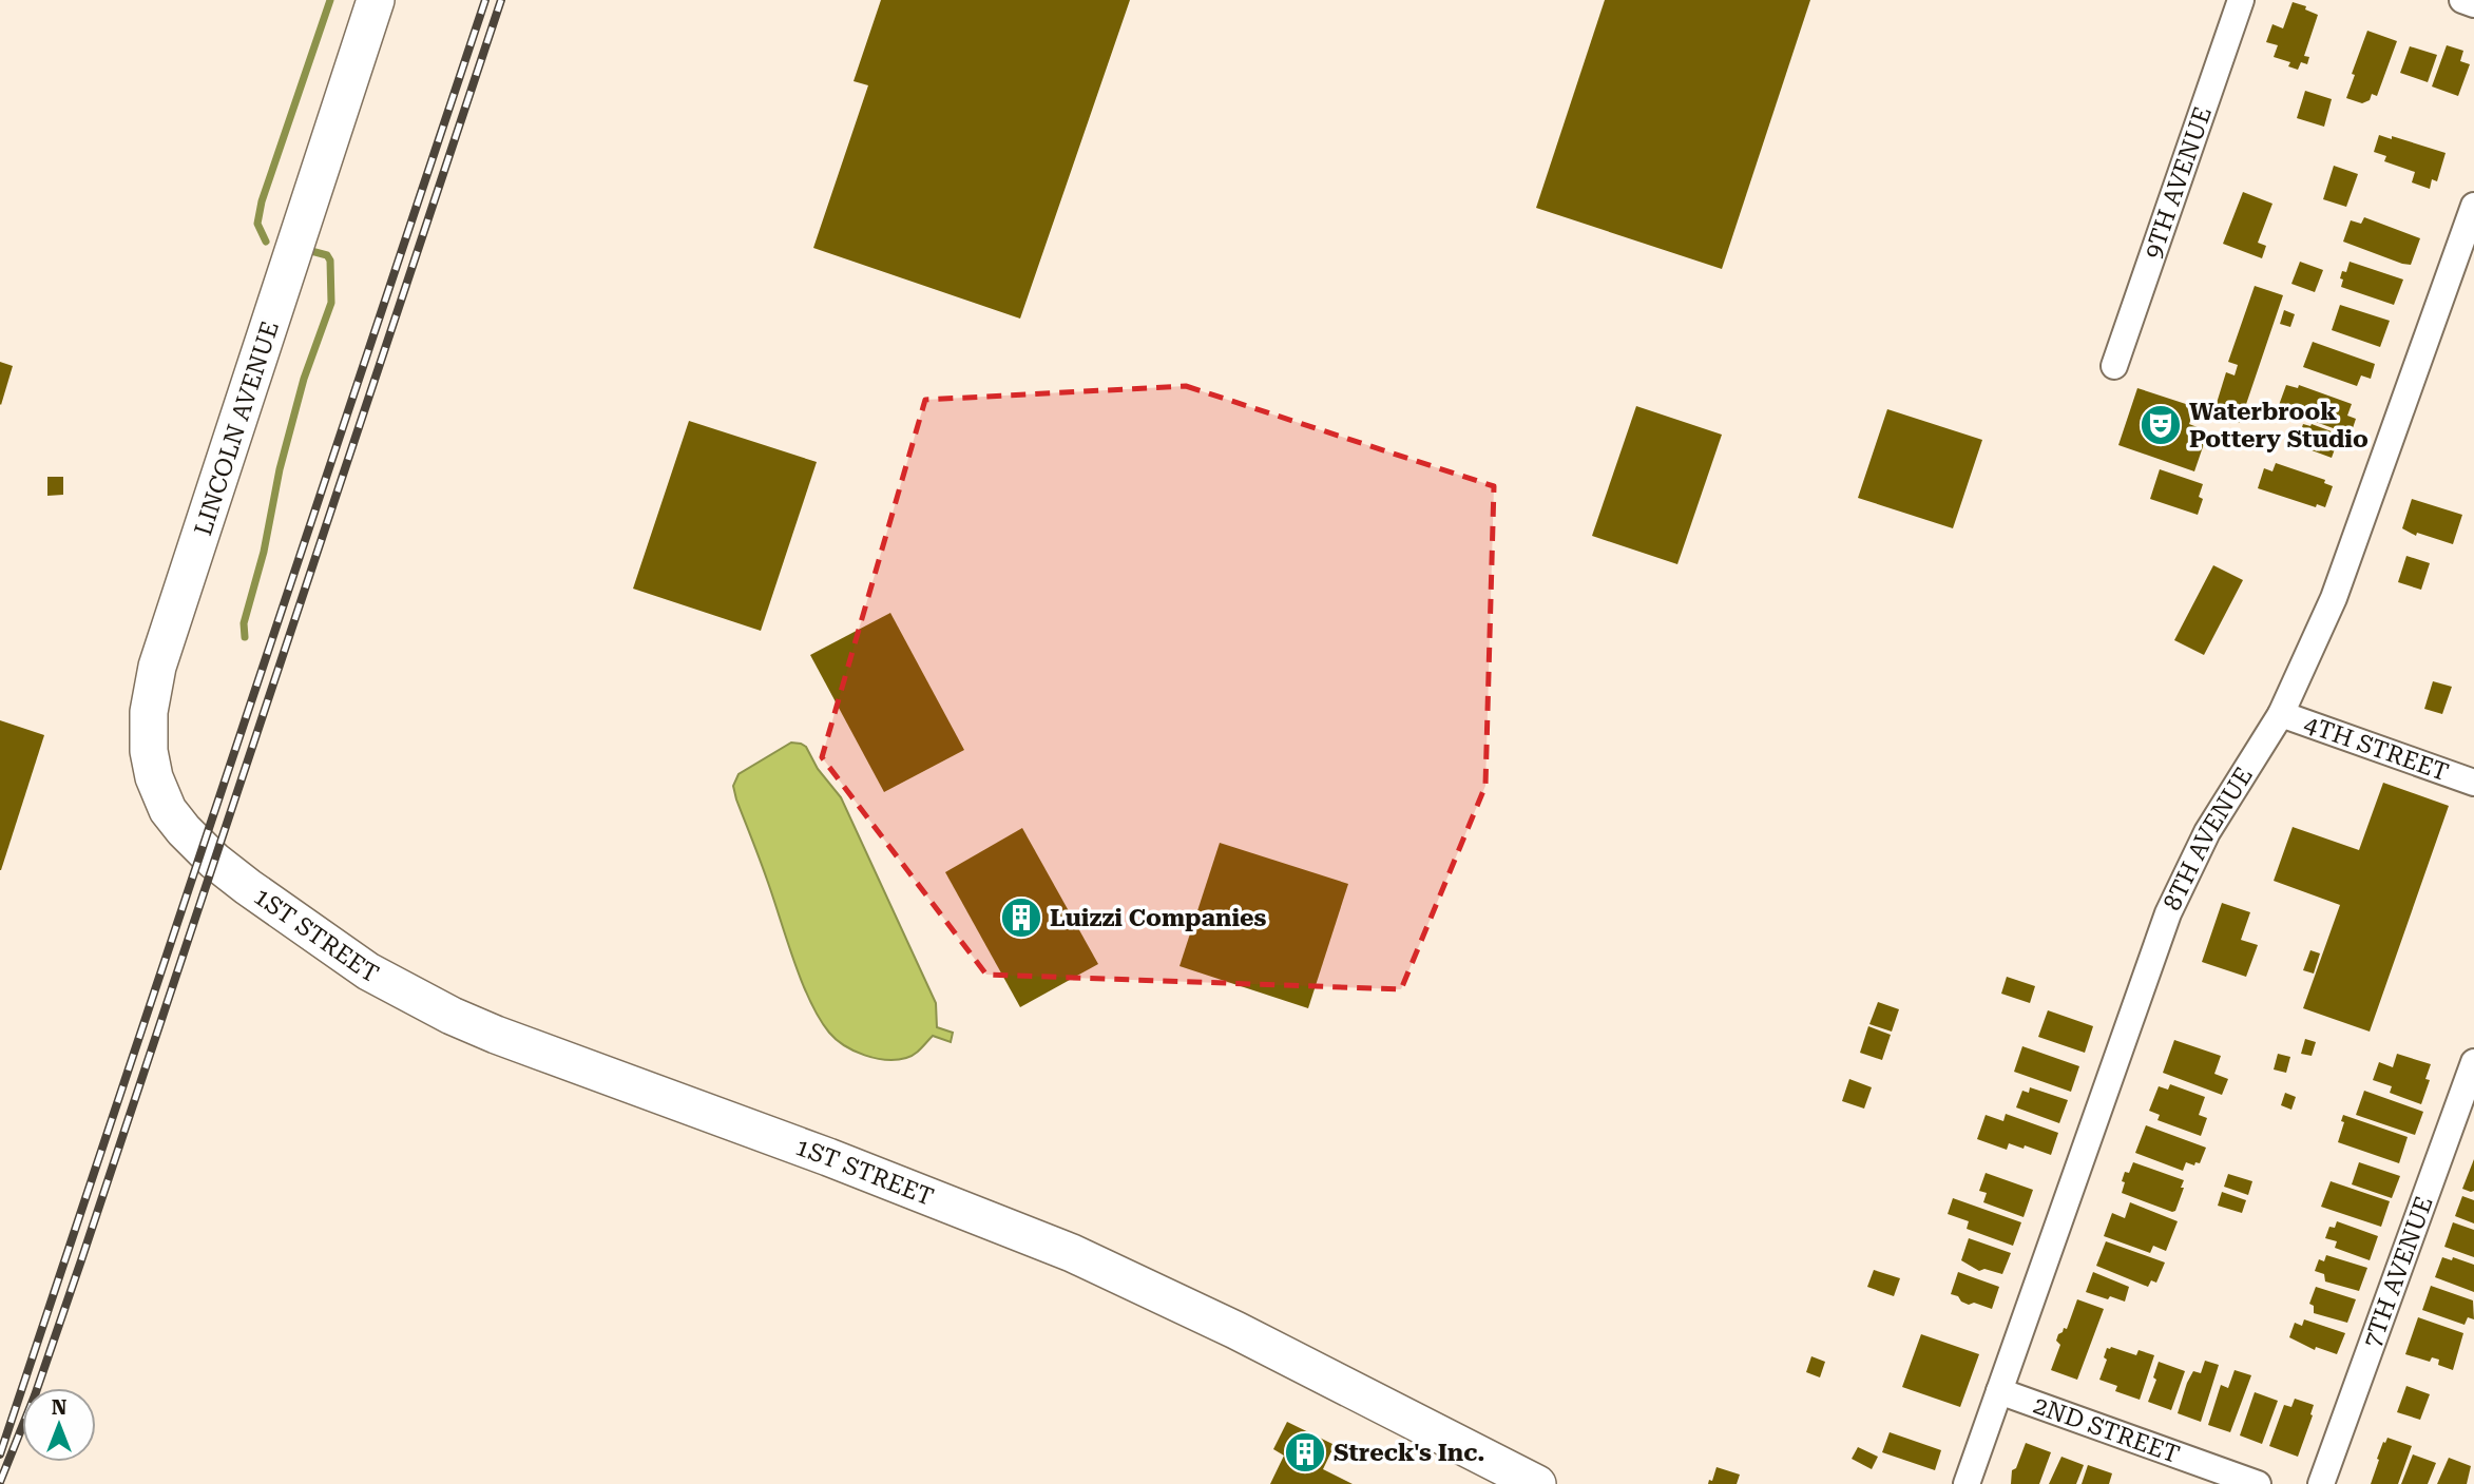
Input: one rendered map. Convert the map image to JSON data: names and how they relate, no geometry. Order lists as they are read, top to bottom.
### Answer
{
  "streets": {
    "street": [
      "9TH AVENUE",
      "LINCOLN AVENUE",
      "4TH STREET",
      "8TH AVENUE",
      "1ST STREET",
      "7TH AVENUE",
      "2ND STREET"
    ]
  },
  "crossings": [
    ["LINCOLN AVENUE", "1ST STREET"],
    ["4TH STREET", "8TH AVENUE"],
    ["8TH AVENUE", "2ND STREET"]
  ],
  "places": {
    "theatre": ["Waterbrook Pottery Studio"],
    "building": ["Luizzi Companies", "Streck's Inc."]
  },
  "north": "top"
}
